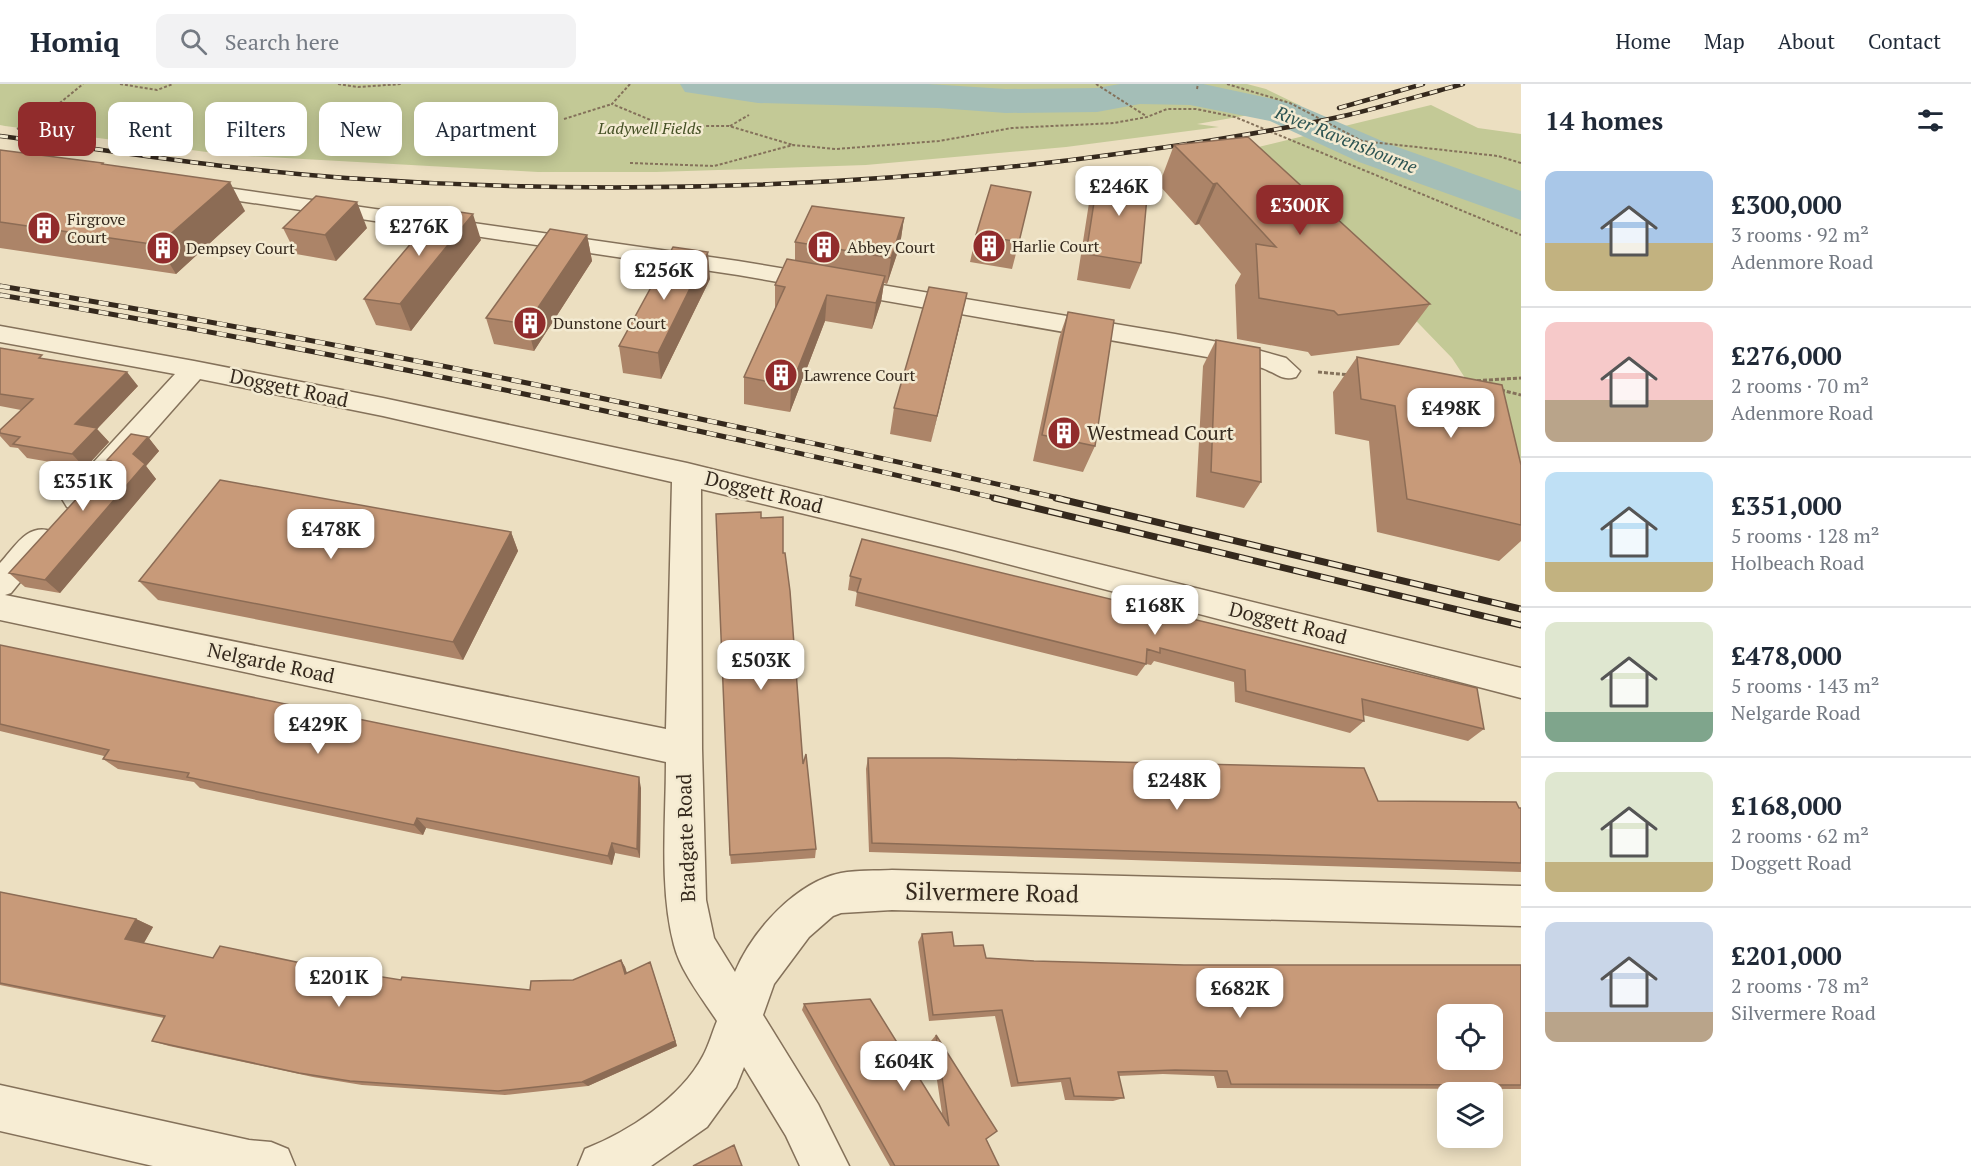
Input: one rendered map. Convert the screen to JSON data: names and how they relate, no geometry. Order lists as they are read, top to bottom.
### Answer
{
  "streets": {
    "street": [
      "Doggett Road",
      "Nelgarde Road",
      "Bradgate Road",
      "Silvermere Road"
    ]
  },
  "crossings": [
    ["Doggett Road", "Bradgate Road"],
    ["Nelgarde Road", "Bradgate Road"],
    ["Bradgate Road", "Silvermere Road"]
  ],
  "water": ["River Ravensbourne"],
  "parks": ["Ladywell Fields"],
  "places": {
    "building": [
      "Firgrove Court",
      "Harlie Court",
      "Abbey Court",
      "Dempsey Court",
      "Dunstone Court",
      "Lawrence Court",
      "Westmead Court"
    ]
  },
  "page": {
    "header": "Homiq",
    "search": "Search here",
    "nav": [
      "Home",
      "Map",
      "About",
      "Contact"
    ],
    "heading": "14 homes",
    "chip": [
      "Buy",
      "Rent",
      "Filters",
      "New",
      "Apartment"
    ],
    "list": [
      {
        "name": "£300,000",
        "note": "3 rooms · 92 m² · Adenmore Road"
      },
      {
        "name": "£276,000",
        "note": "2 rooms · 70 m² · Adenmore Road"
      },
      {
        "name": "£351,000",
        "note": "5 rooms · 128 m² · Holbeach Road"
      },
      {
        "name": "£478,000",
        "note": "5 rooms · 143 m² · Nelgarde Road"
      },
      {
        "name": "£168,000",
        "note": "2 rooms · 62 m² · Doggett Road"
      },
      {
        "name": "£201,000",
        "note": "2 rooms · 78 m² · Silvermere Road"
      }
    ],
    "price": [
      "£246K",
      "£300K",
      "£276K",
      "£256K",
      "£498K",
      "£351K",
      "£478K",
      "£168K",
      "£503K",
      "£429K",
      "£248K",
      "£201K",
      "£682K",
      "£604K"
    ]
  }
}
